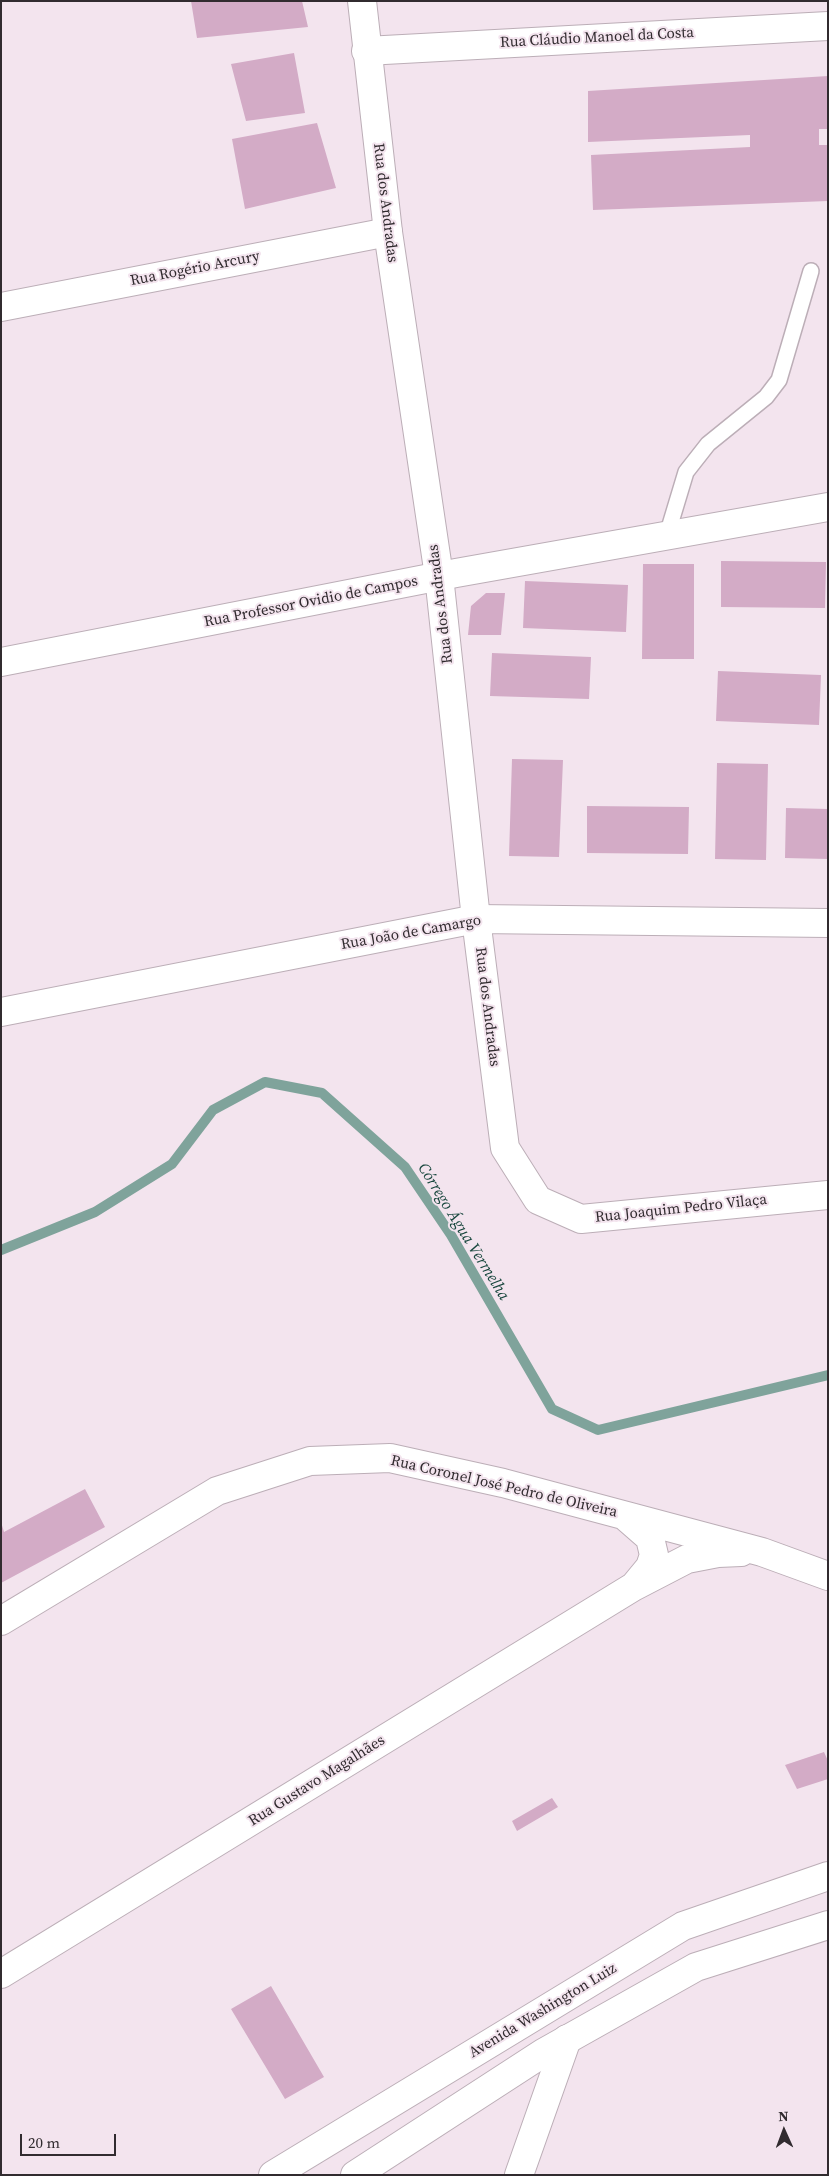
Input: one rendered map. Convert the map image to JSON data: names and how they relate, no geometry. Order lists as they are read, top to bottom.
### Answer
{
  "streets": {
    "street": [
      "Rua Cláudio Manoel da Costa",
      "Rua dos Andradas",
      "Rua Rogério Arcury",
      "Rua Professor Ovidio de Campos",
      "Rua João de Camargo",
      "Rua Joaquim Pedro Vilaça",
      "Rua Coronel José Pedro de Oliveira",
      "Rua Gustavo Magalhães",
      "Avenida Washington Luiz"
    ]
  },
  "crossings": [
    ["Rua Cláudio Manoel da Costa", "Rua dos Andradas"],
    ["Rua dos Andradas", "Rua Rogério Arcury"],
    ["Rua dos Andradas", "Rua Professor Ovidio de Campos"],
    ["Rua dos Andradas", "Rua João de Camargo"],
    ["Rua dos Andradas", "Rua Joaquim Pedro Vilaça"],
    ["Rua Coronel José Pedro de Oliveira", "Rua Gustavo Magalhães"]
  ],
  "water": ["Córrego Água Vermelha"],
  "scale_bar": "20 m",
  "north": "top"
}
